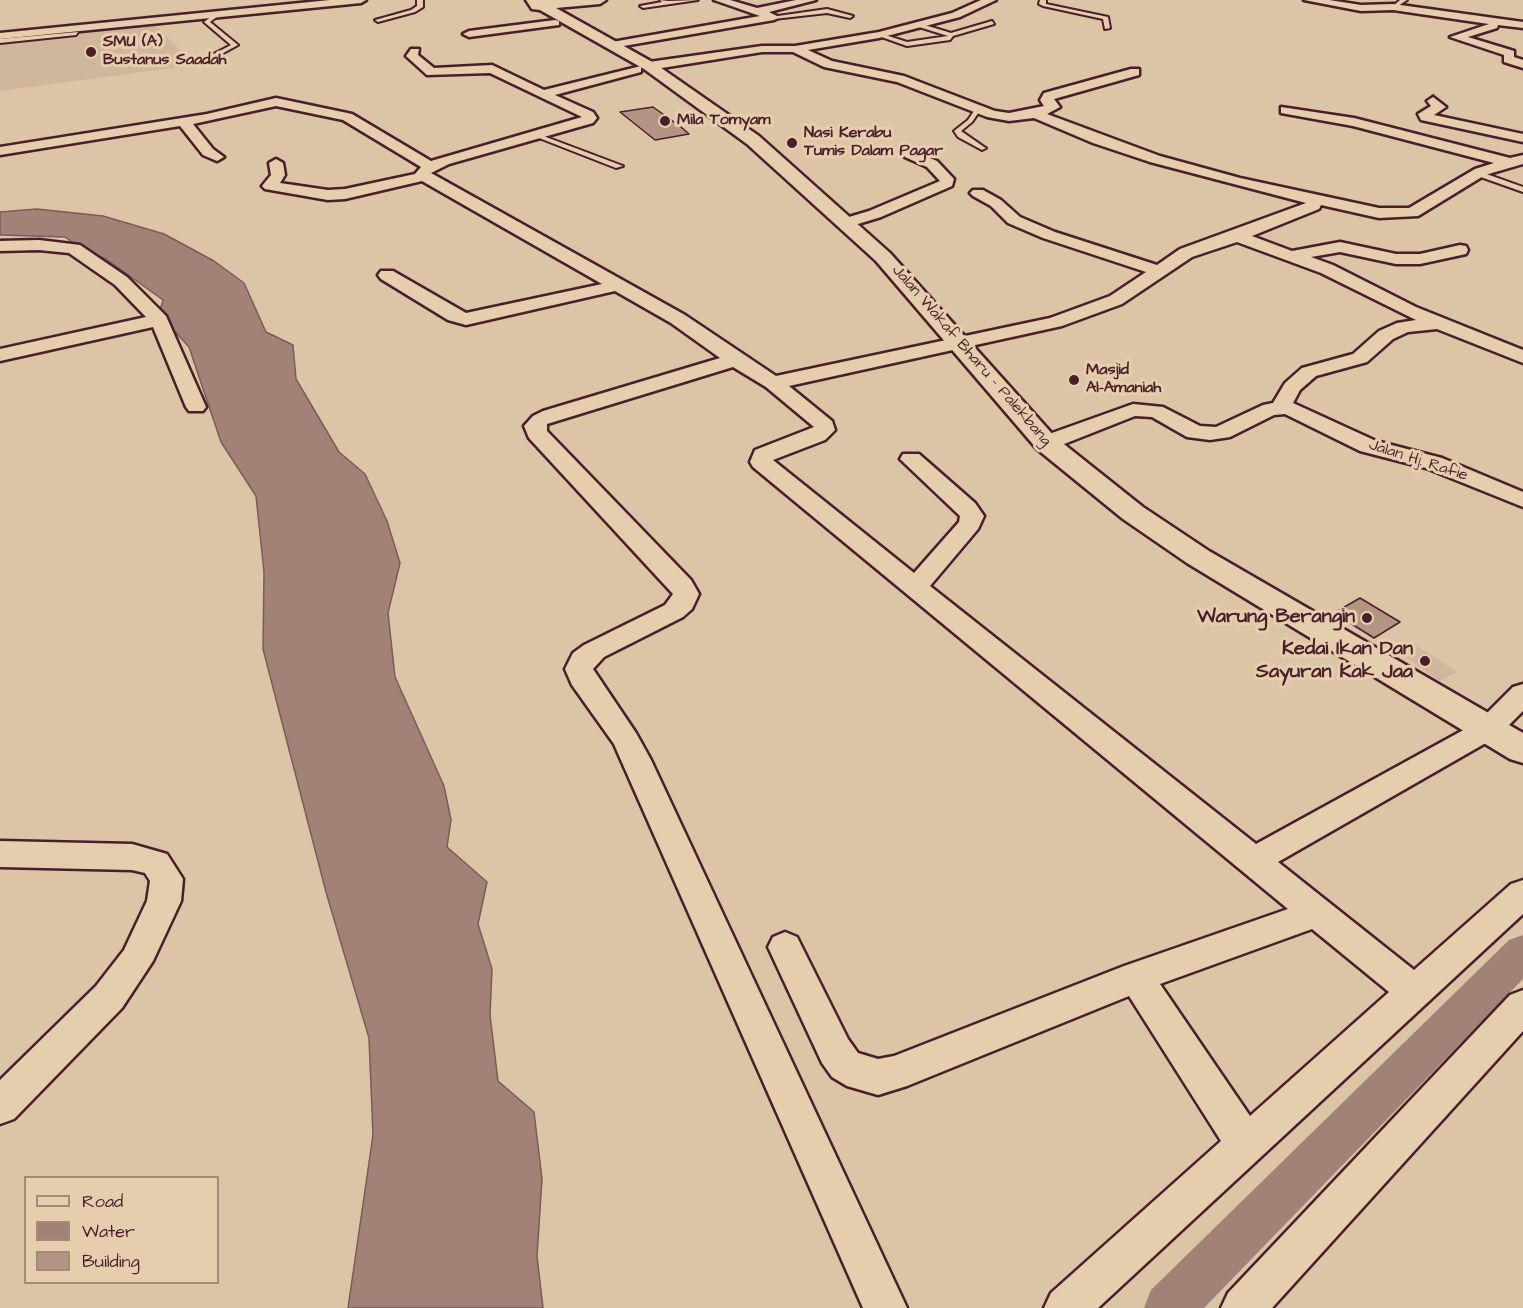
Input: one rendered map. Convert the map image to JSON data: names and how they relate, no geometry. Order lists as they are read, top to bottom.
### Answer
{
  "streets": {
    "main road": ["Jalan Wakaf Bharu - Palekbang"],
    "street": ["Jalan Hj. Rafie"]
  },
  "places": [
    "SMU (A) Bustanus Saadah",
    "Mila Tomyam",
    "Nasi Kerabu Tumis Dalam Pagar",
    "Masjid Al-Amaniah",
    "Warung Berangin",
    "Kedai Ikan Dan Sayuran Kak Jaa"
  ],
  "legend": ["Road", "Water", "Building"]
}
